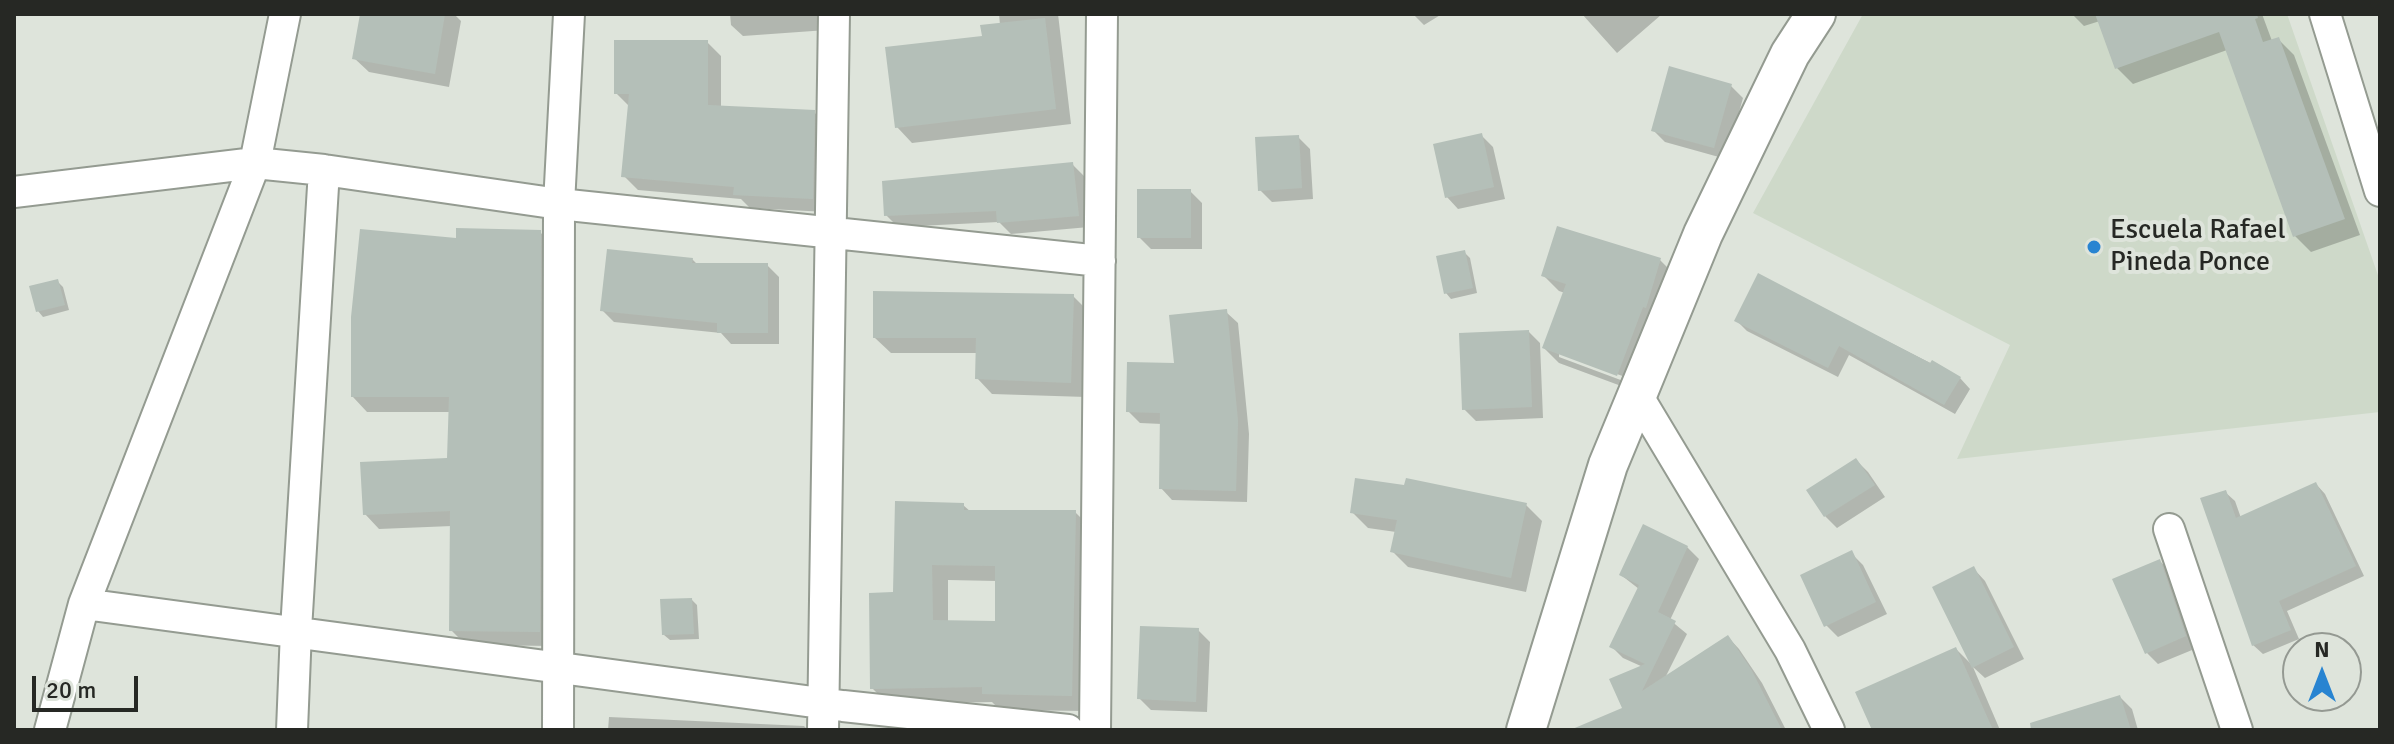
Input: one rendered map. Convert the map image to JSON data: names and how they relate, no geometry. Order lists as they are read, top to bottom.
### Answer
{
  "places": ["Escuela Rafael Pineda Ponce"],
  "scale_bar": "20 m",
  "north": "top"
}
